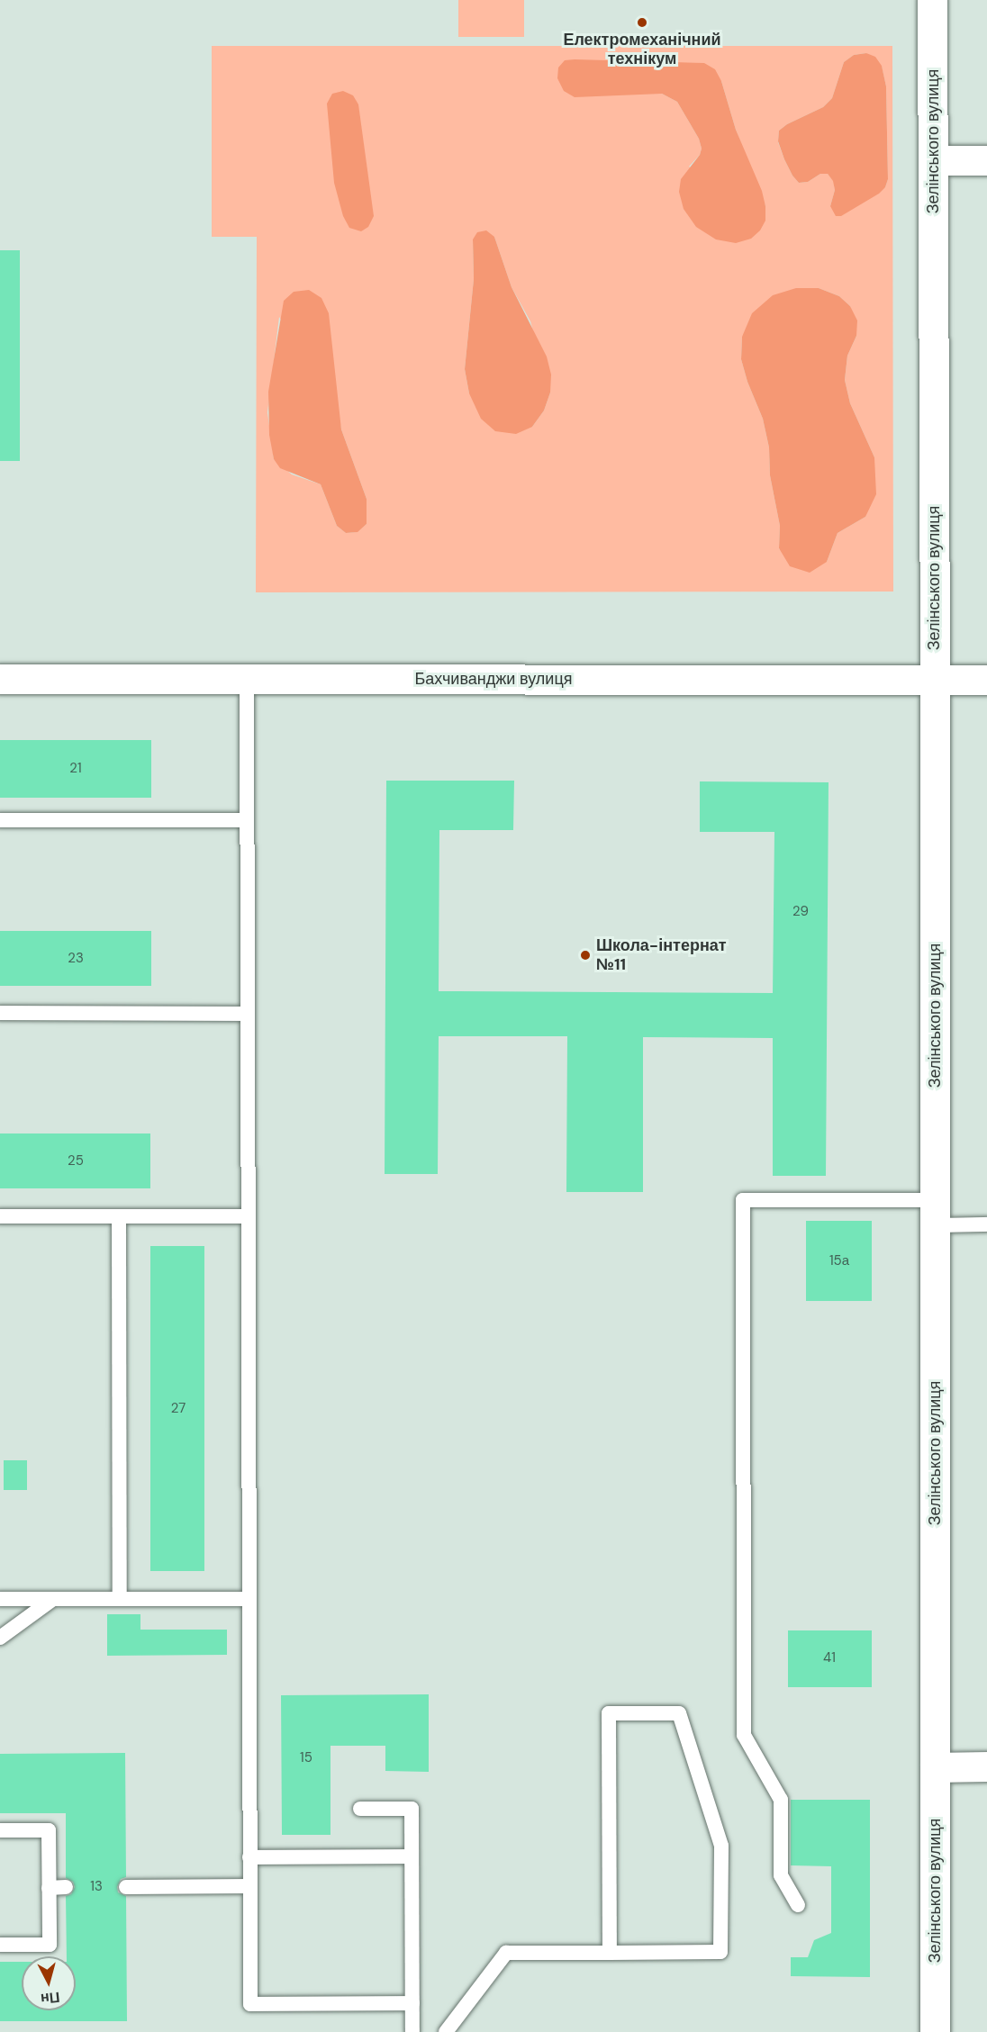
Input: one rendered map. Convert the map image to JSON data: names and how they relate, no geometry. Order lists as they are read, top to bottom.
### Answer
{
  "streets": {
    "street": ["Зелінського вулиця", "Бахчиванджи вулиця"]
  },
  "crossings": [
    ["Зелінського вулиця", "Бахчиванджи вулиця"]
  ],
  "places": ["Електромеханічний технікум", "Школа-інтернат №11"],
  "house_numbers": [
    "21",
    "29",
    "23",
    "25",
    "15а",
    "27",
    "41",
    "15",
    "13"
  ],
  "north": "bottom"
}
